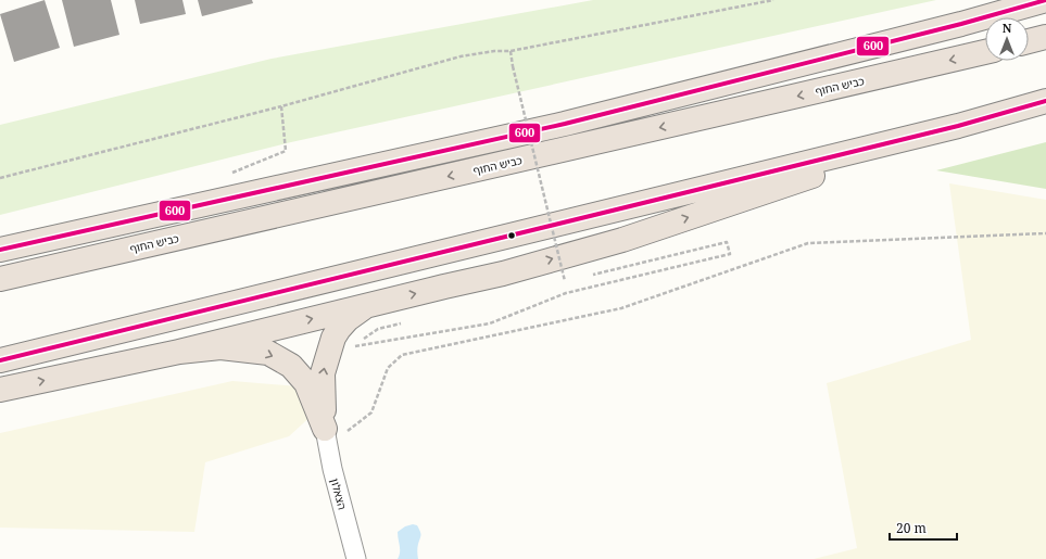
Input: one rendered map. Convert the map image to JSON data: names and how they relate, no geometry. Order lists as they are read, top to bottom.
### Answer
{
  "streets": {
    "highway": ["כביש החוף"],
    "street": ["הצאלון"]
  },
  "lines": ["transit line 600"],
  "scale_bar": "20 m",
  "north": "top"
}
